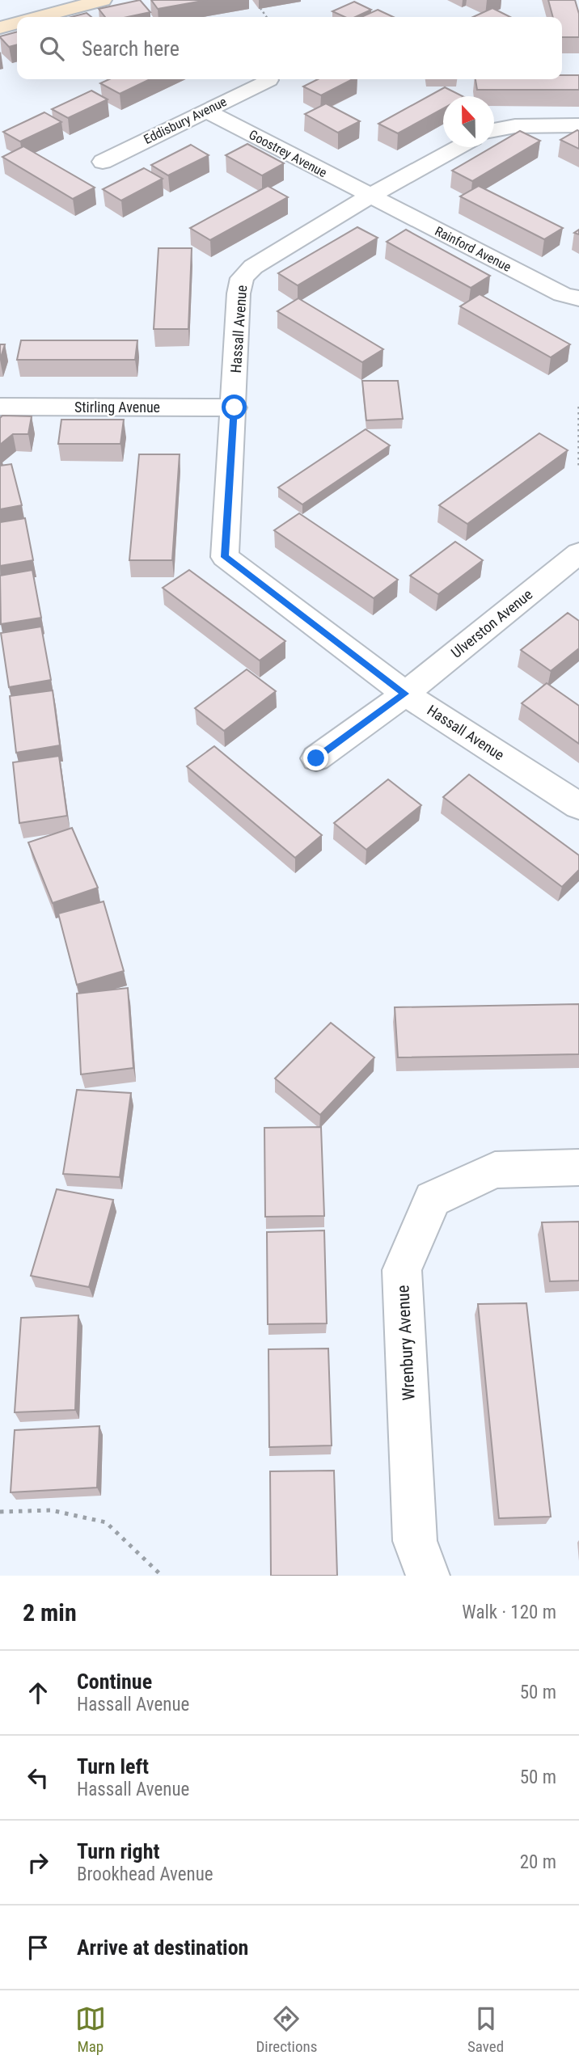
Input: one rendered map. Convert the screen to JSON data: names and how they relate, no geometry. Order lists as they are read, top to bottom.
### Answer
{
  "streets": {
    "street": [
      "Eddisbury Avenue",
      "Goostrey Avenue",
      "Rainford Avenue",
      "Hassall Avenue",
      "Stirling Avenue",
      "Ulverston Avenue",
      "Wrenbury Avenue"
    ]
  },
  "crossings": [
    ["Eddisbury Avenue", "Goostrey Avenue"],
    ["Goostrey Avenue", "Rainford Avenue"],
    ["Goostrey Avenue", "Hassall Avenue"],
    ["Rainford Avenue", "Hassall Avenue"],
    ["Hassall Avenue", "Stirling Avenue"],
    ["Hassall Avenue", "Ulverston Avenue"]
  ],
  "north": "top",
  "page": {
    "search": "Search here",
    "heading": ["2 min", "Walk · 120 m"],
    "list": [
      ["Continue", "Hassall Avenue", "50 m"],
      ["Turn left", "Hassall Avenue", "50 m"],
      ["Turn right", "Brookhead Avenue", "20 m"],
      "Arrive at destination"
    ],
    "nav": ["Map", "Directions", "Saved"]
  }
}
